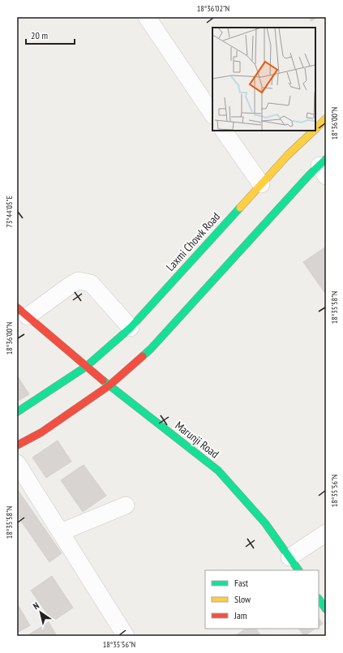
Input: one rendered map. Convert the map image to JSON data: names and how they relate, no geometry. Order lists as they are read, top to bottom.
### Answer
{
  "streets": {
    "main road": ["Laxmi Chowk Road", "Marunji Road"]
  },
  "crossings": [
    ["Laxmi Chowk Road", "Marunji Road"]
  ],
  "legend": ["Fast", "Slow", "Jam"],
  "scale_bar": "20 m",
  "north": "top left",
  "coordinates": [
    "18°36'02\"N",
    "18°36'00\"N",
    "73°44'05\"E",
    "18°35'58\"N",
    "18°35'56\"N"
  ]
}
